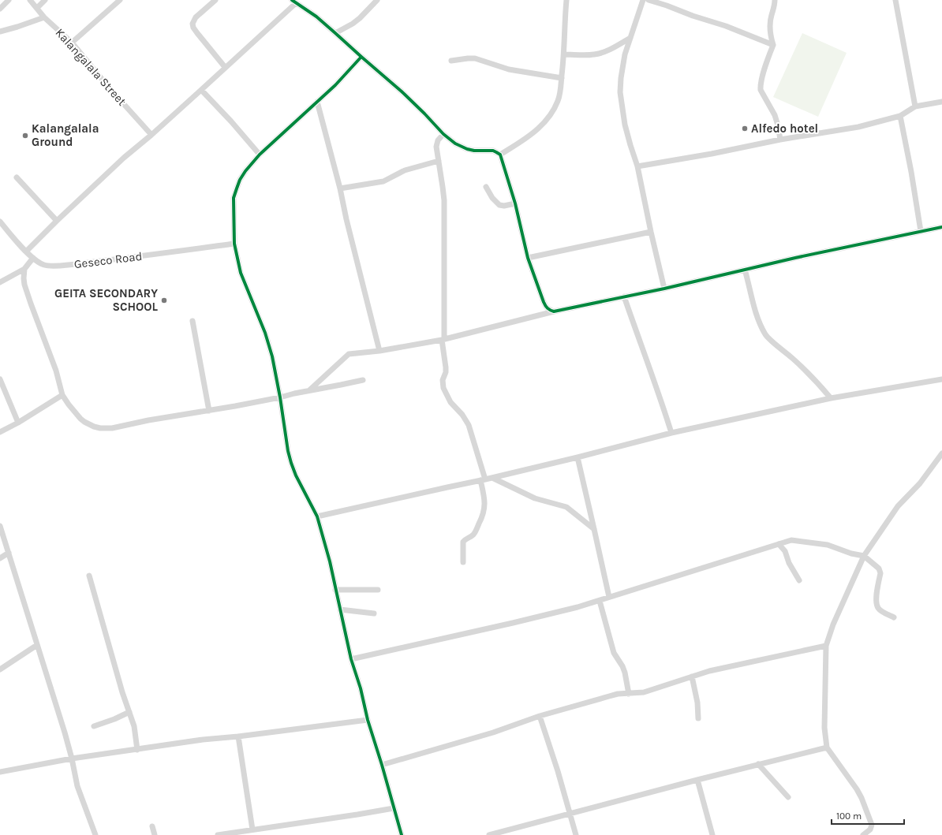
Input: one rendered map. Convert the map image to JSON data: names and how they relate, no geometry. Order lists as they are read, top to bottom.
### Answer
{
  "streets": {
    "street": ["Kalangalala Street", "Geseco Road"]
  },
  "places": ["Alfedo hotel", "Kalangalala Ground", "GEITA SECONDARY SCHOOL"],
  "scale_bar": "100 m"
}
